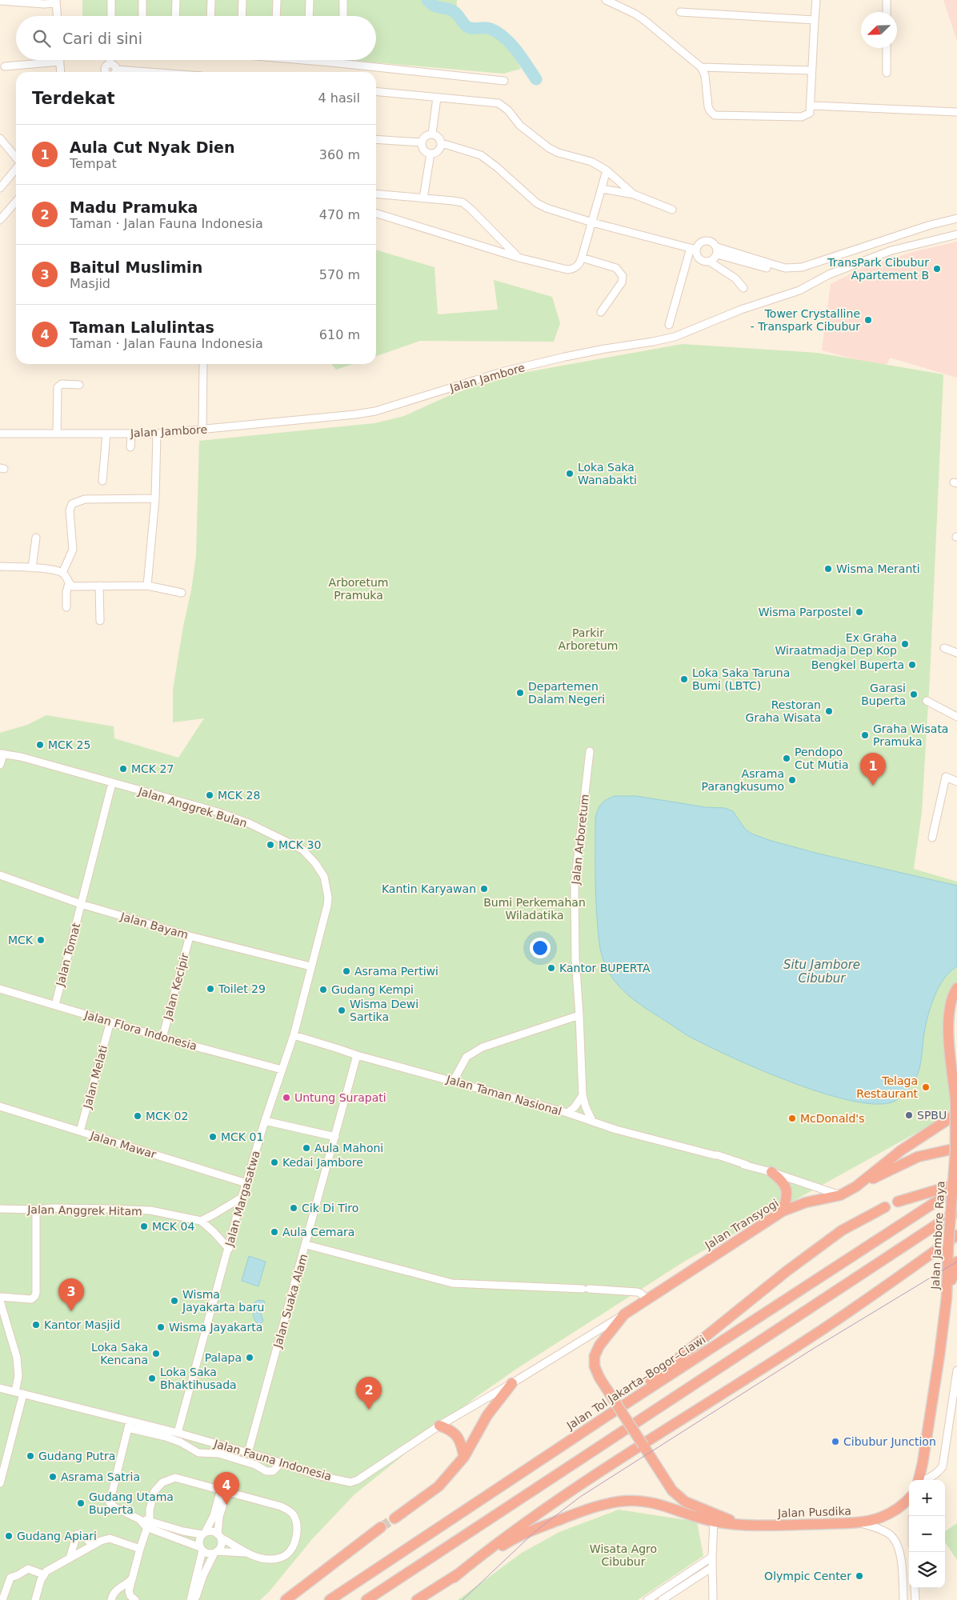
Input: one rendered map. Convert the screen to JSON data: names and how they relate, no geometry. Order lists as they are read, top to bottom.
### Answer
{
  "streets": {
    "highway": [
      "Jalan Transyogi",
      "Jalan Jambore Raya",
      "Jalan Tol Jakarta–Bogor–Ciawi",
      "Jalan Pusdika"
    ],
    "street": [
      "Jalan Jambore",
      "Jalan Anggrek Bulan",
      "Jalan Arboretum",
      "Jalan Bayam",
      "Jalan Tomat",
      "Jalan Kecipir",
      "Jalan Flora Indonesia",
      "Jalan Melati",
      "Jalan Taman Nasional",
      "Jalan Mawar",
      "Jalan Margasatwa",
      "Jalan Anggrek Hitam",
      "Jalan Suaka Alam",
      "Jalan Fauna Indonesia"
    ]
  },
  "crossings": [
    ["Jalan Anggrek Bulan", "Jalan Bayam"],
    ["Jalan Anggrek Bulan", "Jalan Tomat"],
    ["Jalan Anggrek Bulan", "Jalan Margasatwa"],
    ["Jalan Arboretum", "Jalan Taman Nasional"],
    ["Jalan Bayam", "Jalan Tomat"],
    ["Jalan Bayam", "Jalan Kecipir"],
    ["Jalan Bayam", "Jalan Margasatwa"],
    ["Jalan Tomat", "Jalan Flora Indonesia"],
    ["Jalan Kecipir", "Jalan Flora Indonesia"],
    ["Jalan Flora Indonesia", "Jalan Melati"],
    ["Jalan Flora Indonesia", "Jalan Margasatwa"],
    ["Jalan Melati", "Jalan Mawar"],
    ["Jalan Taman Nasional", "Jalan Margasatwa"],
    ["Jalan Taman Nasional", "Jalan Transyogi"],
    ["Jalan Taman Nasional", "Jalan Suaka Alam"],
    ["Jalan Mawar", "Jalan Margasatwa"],
    ["Jalan Margasatwa", "Jalan Fauna Indonesia"],
    ["Jalan Transyogi", "Jalan Fauna Indonesia"],
    ["Jalan Transyogi", "Jalan Pusdika"],
    ["Jalan Suaka Alam", "Jalan Fauna Indonesia"]
  ],
  "water": ["Situ Jambore Cibubur"],
  "parks": [
    "Arboretum Pramuka",
    "Parkir Arboretum",
    "Bumi Perkemahan Wiladatika",
    "Wisata Agro Cibubur"
  ],
  "places": [
    "TransPark Cibubur Apartement B",
    "Tower Crystalline - Transpark Cibubur",
    "Loka Saka Wanabakti",
    "Wisma Meranti",
    "Wisma Parpostel",
    "Ex Graha Wiraatmadja Dep Kop",
    "Bengkel Buperta",
    "Loka Saka Taruna Bumi (LBTC)",
    "Departemen Dalam Negeri",
    "Garasi Buperta",
    "Restoran Graha Wisata",
    "Graha Wisata Pramuka",
    "MCK 25",
    "Pendopo Cut Mutia",
    "MCK 27",
    "Asrama Parangkusumo",
    "MCK 28",
    "MCK 30",
    "Kantin Karyawan",
    "MCK",
    "Kantor BUPERTA",
    "Asrama Pertiwi",
    "Toilet 29",
    "Gudang Kempi",
    "Wisma Dewi Sartika",
    "Telaga Restaurant",
    "Untung Surapati",
    "SPBU",
    "MCK 02",
    "McDonald's",
    "MCK 01",
    "Aula Mahoni",
    "Kedai Jambore",
    "Cik Di Tiro",
    "MCK 04",
    "Aula Cemara",
    "Wisma Jayakarta baru",
    "Kantor Masjid",
    "Wisma Jayakarta",
    "Loka Saka Kencana",
    "Palapa",
    "Loka Saka Bhaktihusada",
    "Cibubur Junction",
    "Gudang Putra",
    "Asrama Satria",
    "Gudang Utama Buperta",
    "Gudang Apiari",
    "Olympic Center"
  ],
  "north": "bottom left",
  "page": {
    "search": "Cari di sini",
    "heading": ["Terdekat", "4 hasil"],
    "list": [
      {
        "mark": "1",
        "name": "Aula Cut Nyak Dien",
        "note": "Tempat",
        "value": "360 m"
      },
      {
        "mark": "2",
        "name": "Madu Pramuka",
        "note": "Taman · Jalan Fauna Indonesia",
        "value": "470 m"
      },
      {
        "mark": "3",
        "name": "Baitul Muslimin",
        "note": "Masjid",
        "value": "570 m"
      },
      {
        "mark": "4",
        "name": "Taman Lalulintas",
        "note": "Taman · Jalan Fauna Indonesia",
        "value": "610 m"
      }
    ],
    "pins": [
      "1",
      "3",
      "2",
      "4"
    ],
    "map_buttons": ["+", "−"]
  }
}
